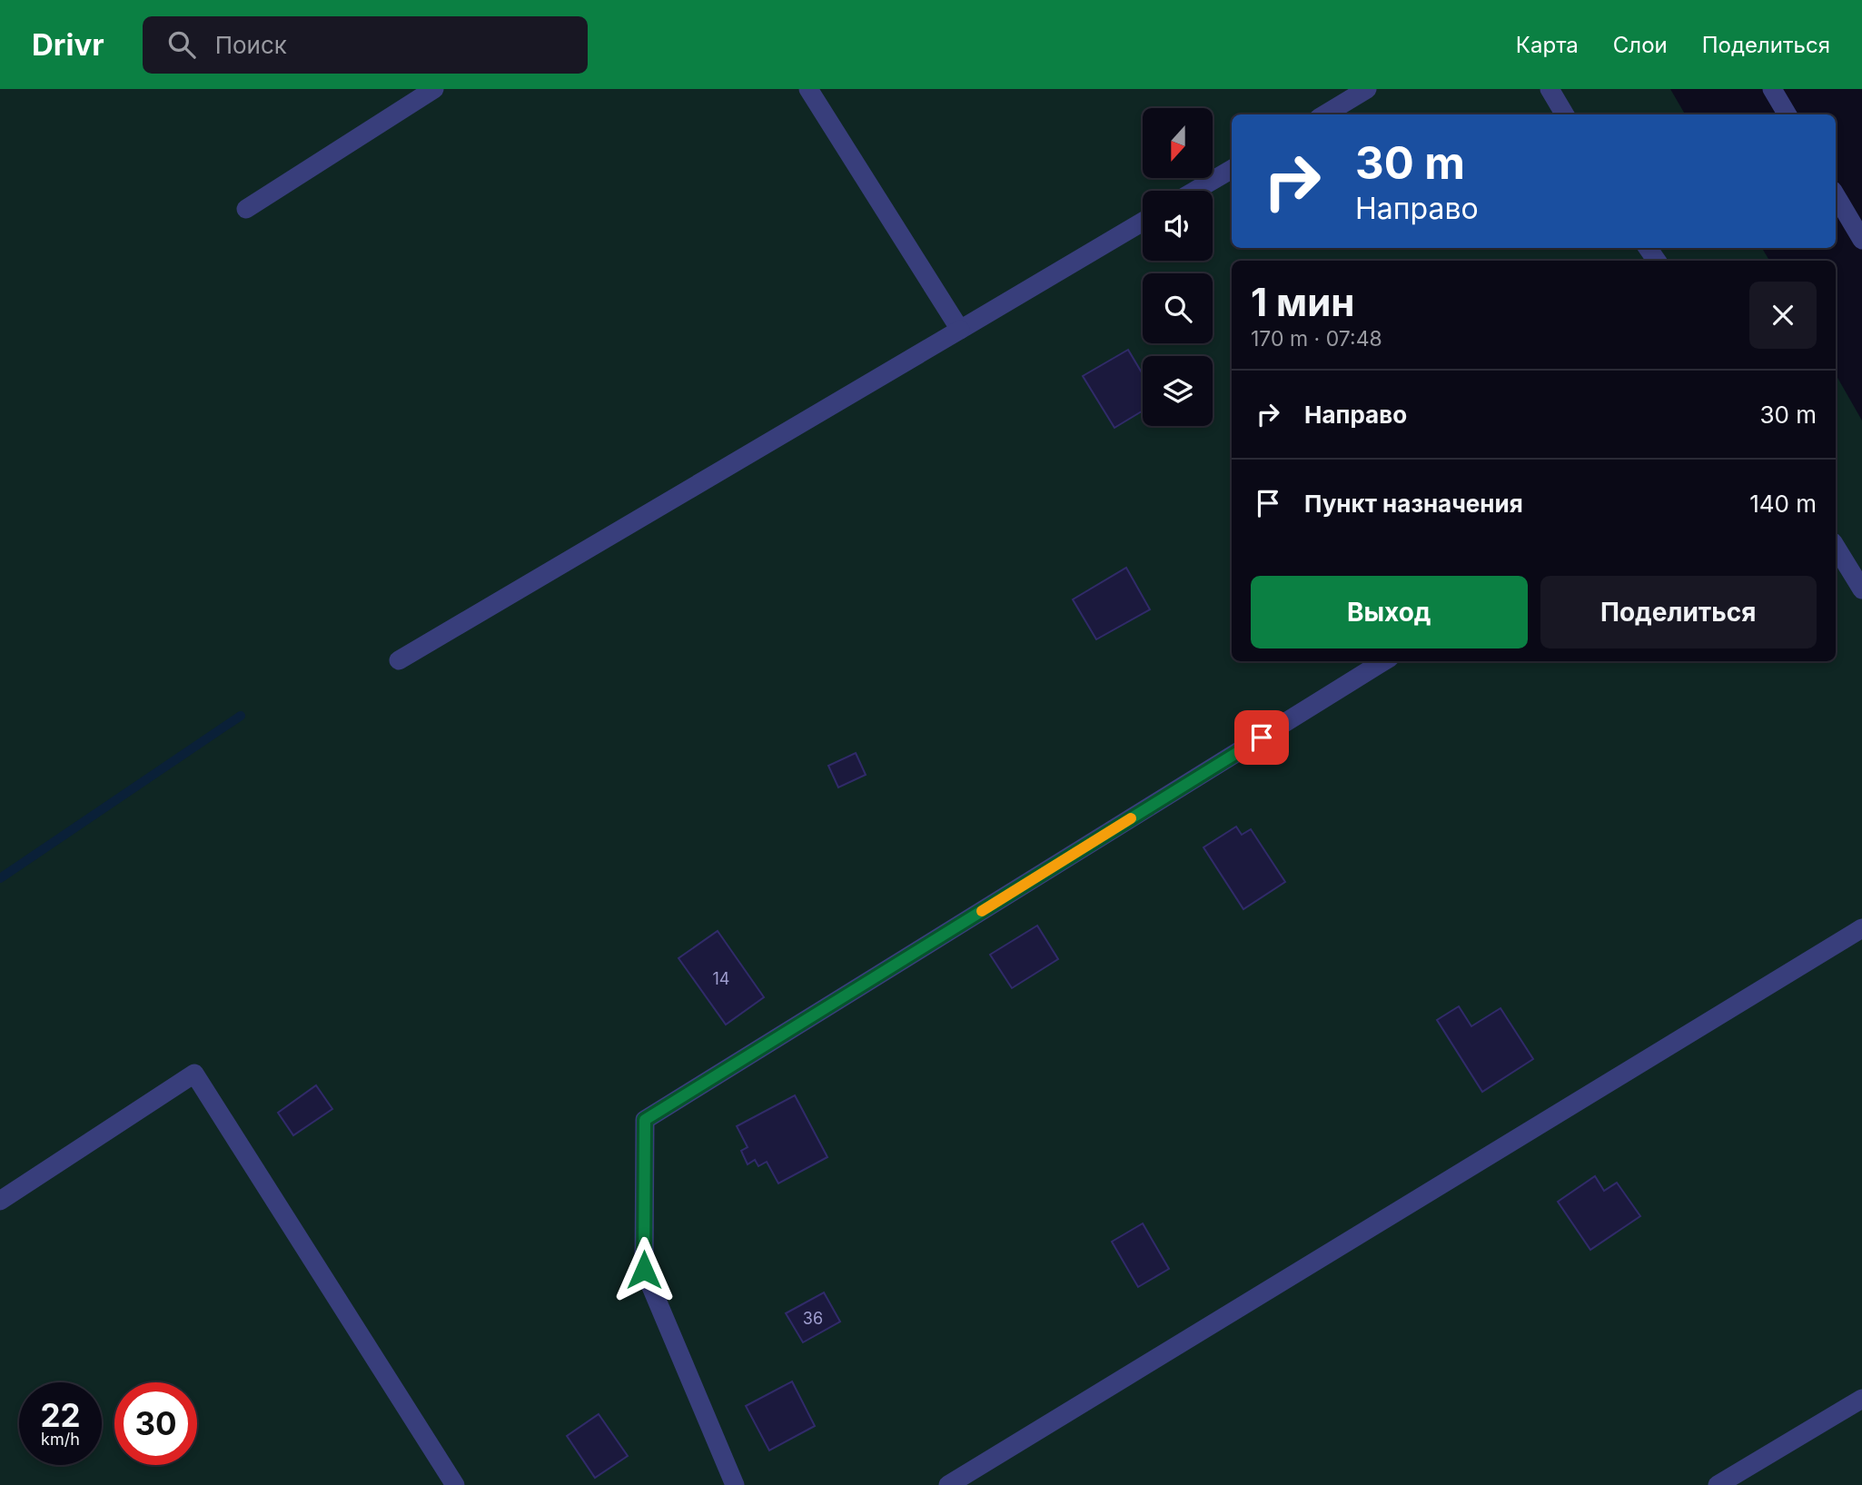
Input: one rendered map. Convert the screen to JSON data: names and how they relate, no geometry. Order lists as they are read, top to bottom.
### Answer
{
  "house_numbers": ["14", "36"],
  "north": "bottom",
  "page": {
    "header": "Drivr",
    "search": "Поиск",
    "nav": ["Карта", "Слои", "Поделиться"],
    "turn": ["30 m", "Направо"],
    "heading": ["1 мин", "170 m · 07:48"],
    "list": [
      {
        "name": "Направо",
        "value": "30 m"
      },
      {
        "name": "Пункт назначения",
        "value": "140 m"
      }
    ],
    "buttons": ["Выход", "Поделиться"],
    "speed": "22 km/h",
    "limit": "30"
  }
}
